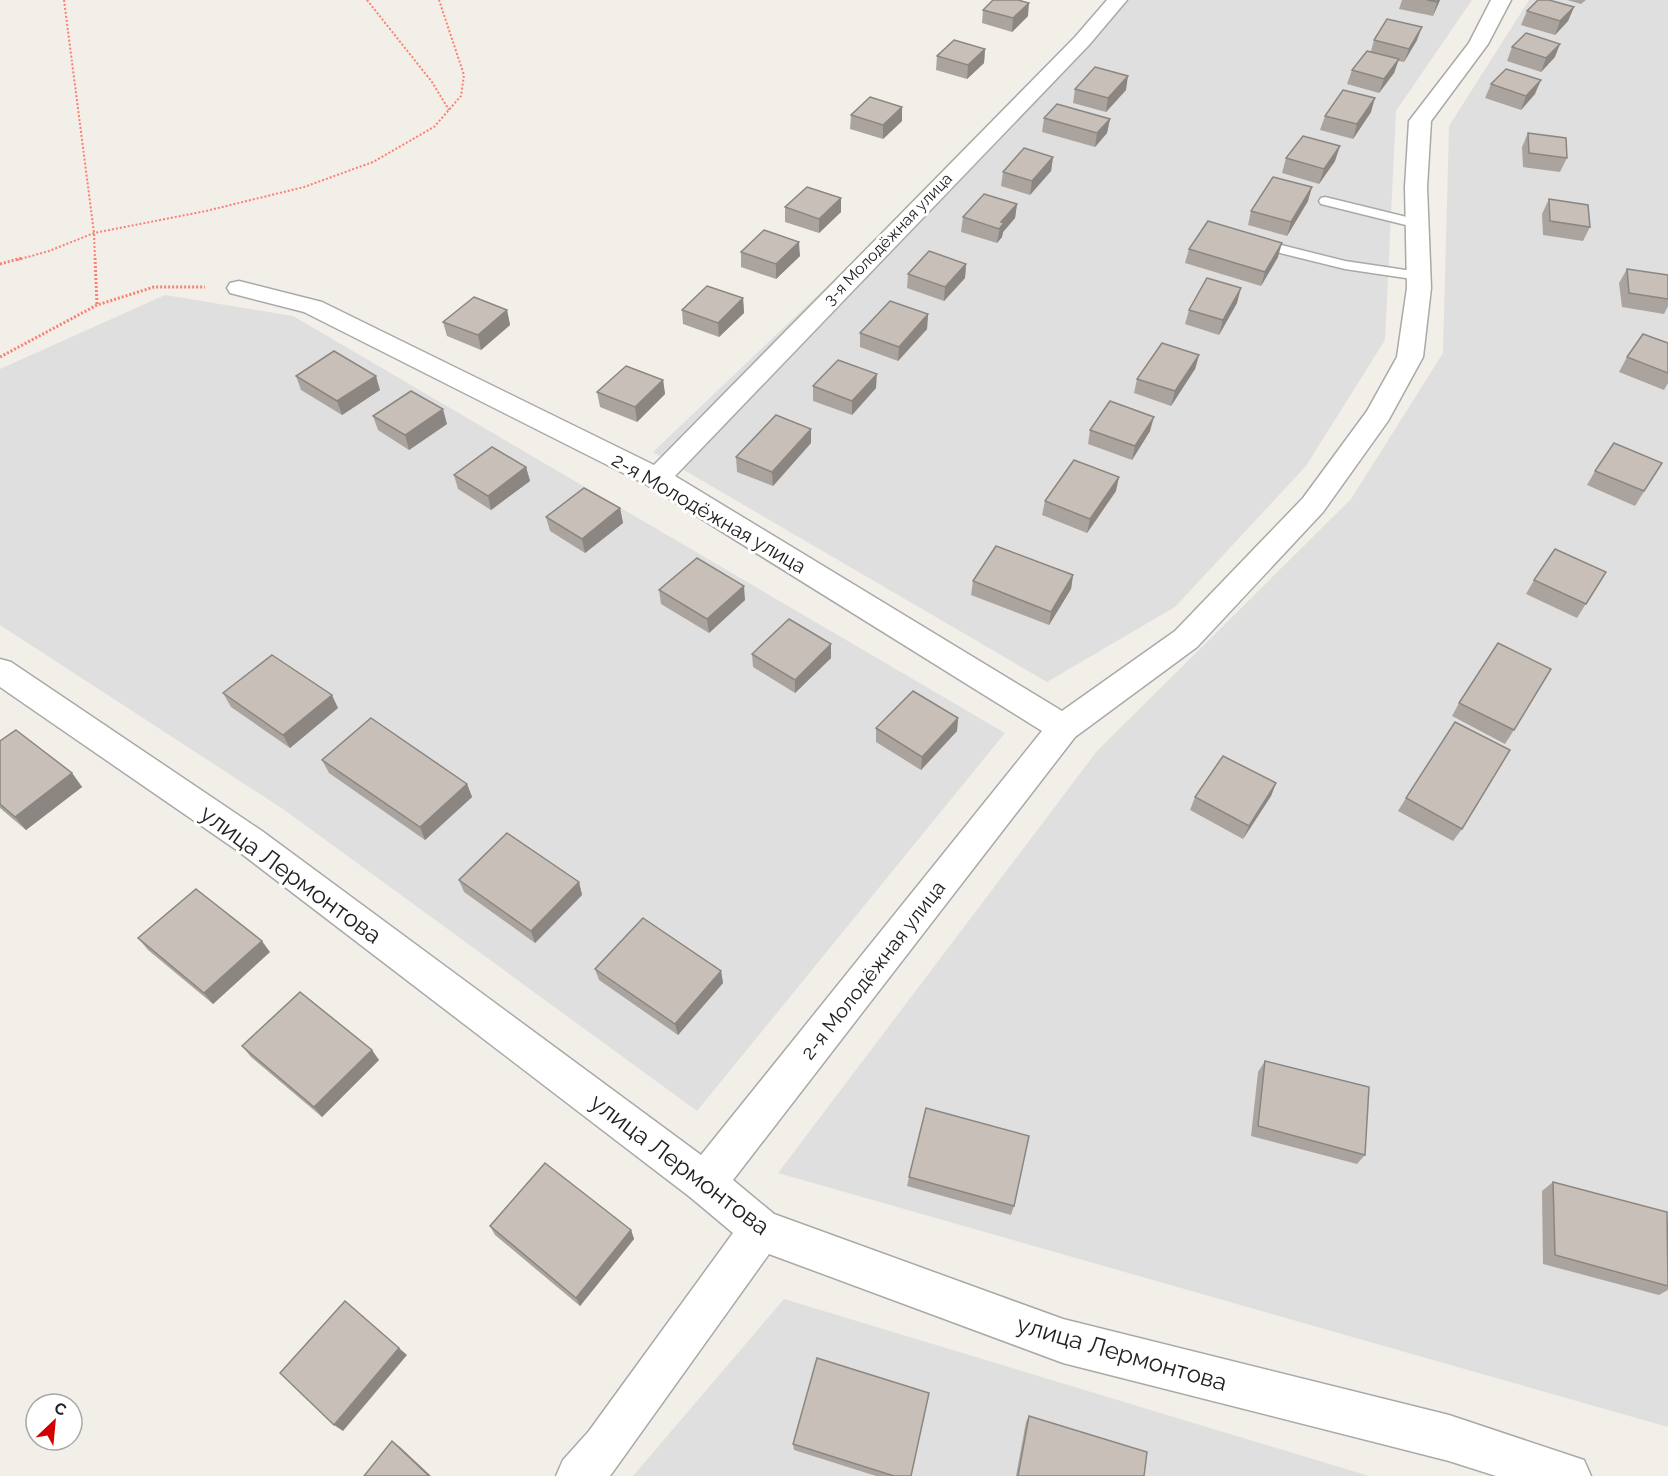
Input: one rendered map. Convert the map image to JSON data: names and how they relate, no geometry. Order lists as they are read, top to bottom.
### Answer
{
  "streets": {
    "street": ["3-я Молодёжная улица", "2-я Молодёжная улица", "улица Лермонтова"]
  },
  "crossings": [
    ["3-я Молодёжная улица", "2-я Молодёжная улица"],
    ["2-я Молодёжная улица", "улица Лермонтова"]
  ],
  "north": "top right"
}
